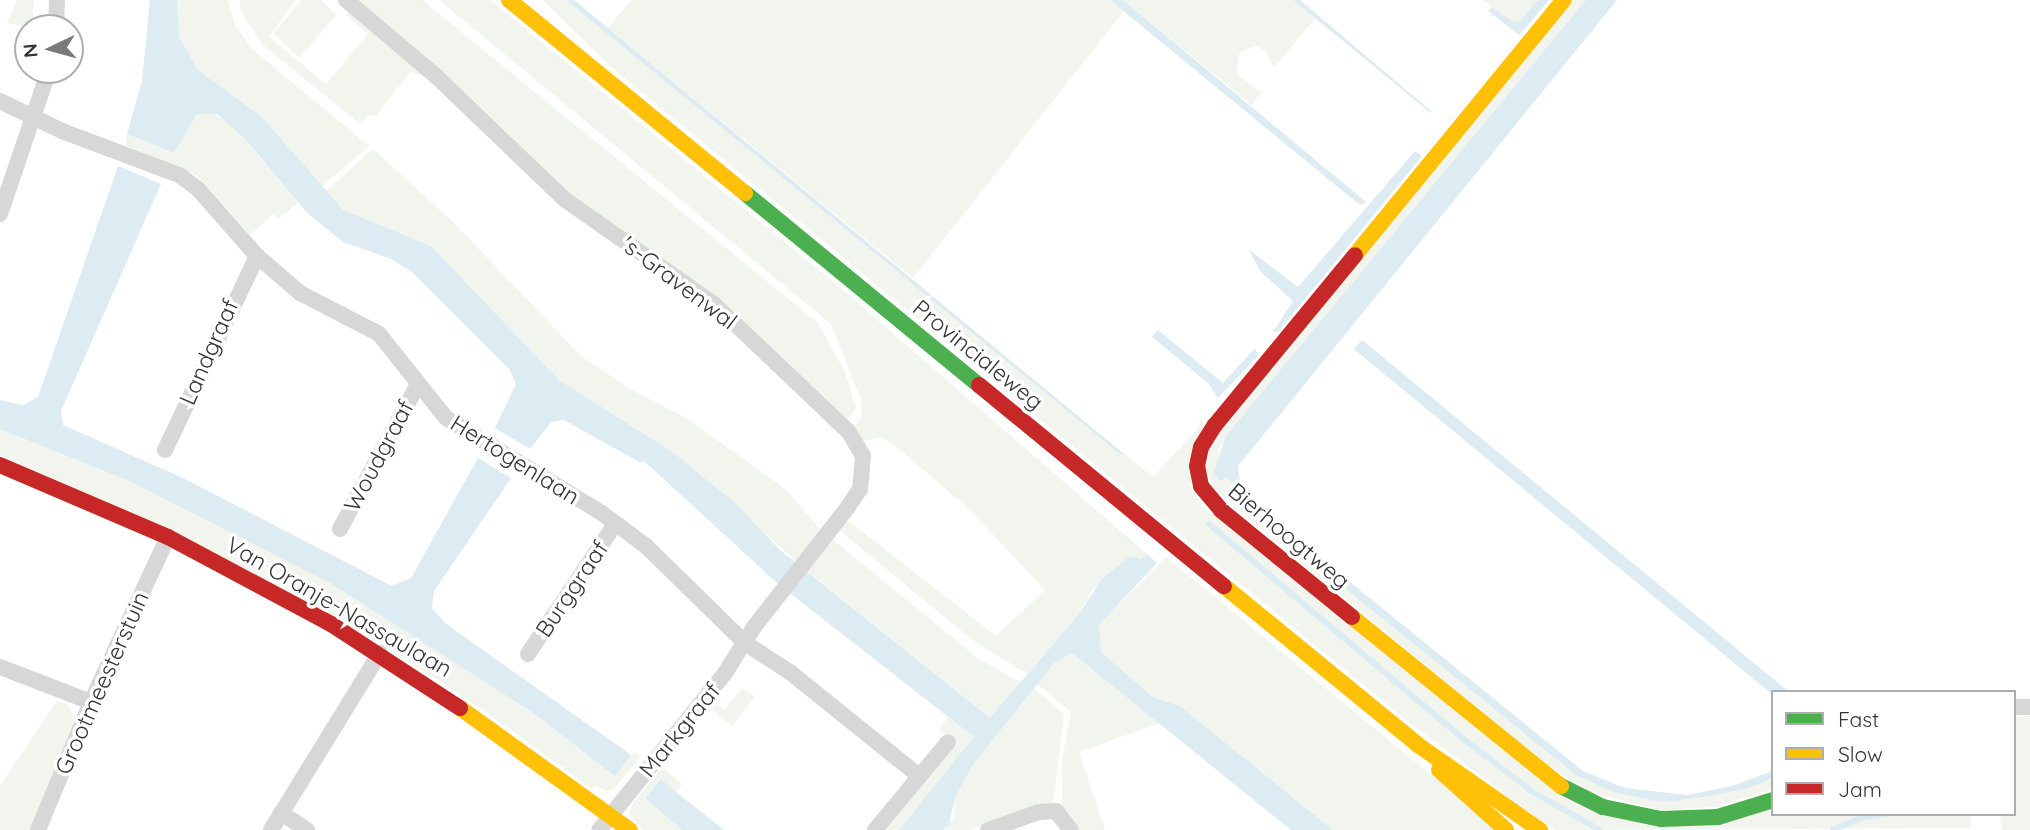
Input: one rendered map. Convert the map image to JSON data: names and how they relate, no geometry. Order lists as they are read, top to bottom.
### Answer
{
  "streets": {
    "street": [
      "'s-Gravenwal",
      "Landgraaf",
      "Provincialeweg",
      "Woudgraaf",
      "Hertogenlaan",
      "Bierhoogtweg",
      "Burggraaf",
      "Van Oranje-Nassaulaan",
      "Grootmeesterstuin",
      "Markgraaf"
    ]
  },
  "crossings": [
    ["'s-Gravenwal", "Hertogenlaan"],
    ["'s-Gravenwal", "Markgraaf"],
    ["Landgraaf", "Hertogenlaan"],
    ["Woudgraaf", "Hertogenlaan"],
    ["Hertogenlaan", "Burggraaf"],
    ["Hertogenlaan", "Markgraaf"],
    ["Van Oranje-Nassaulaan", "Grootmeesterstuin"],
    ["Van Oranje-Nassaulaan", "Markgraaf"]
  ],
  "legend": ["Fast", "Slow", "Jam"],
  "north": "left"
}
